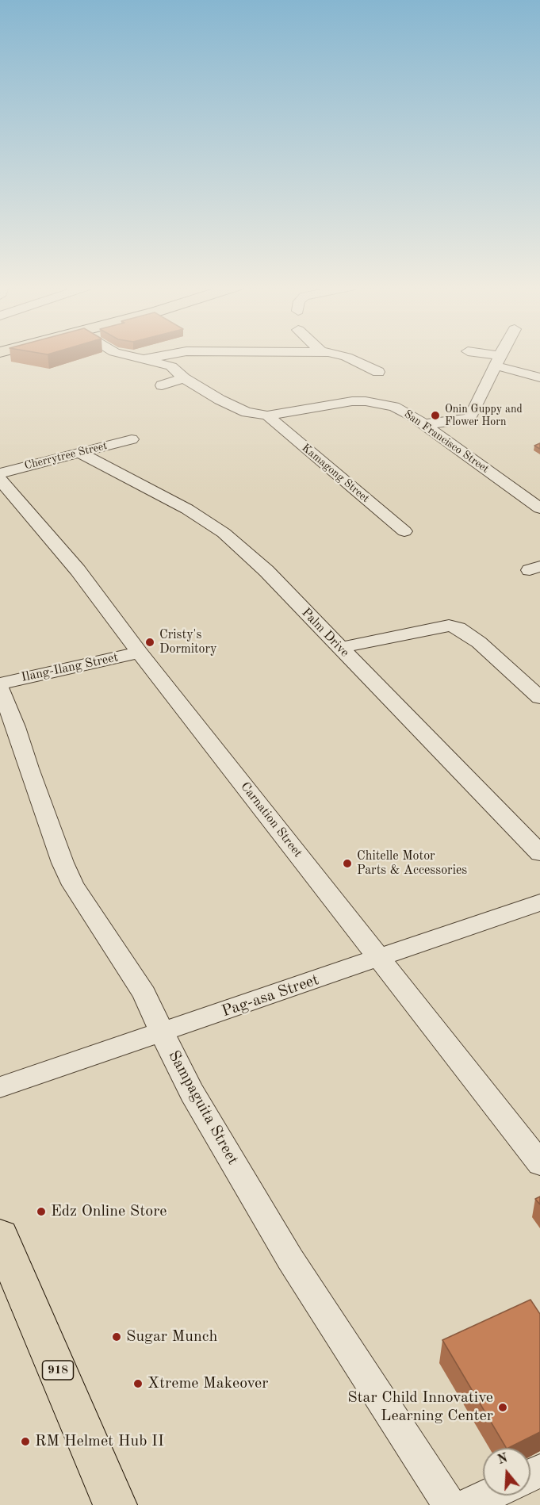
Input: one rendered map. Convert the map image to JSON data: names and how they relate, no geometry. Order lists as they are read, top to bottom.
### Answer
{
  "streets": {
    "main road": ["918"],
    "street": [
      "San Francisco Street",
      "Cherrytree Street",
      "Kamagong Street",
      "Palm Drive",
      "Ilang-Ilang Street",
      "Carnation Street",
      "Pag-asa Street",
      "Sampaguita Street"
    ]
  },
  "crossings": [
    ["San Francisco Street", "Kamagong Street"],
    ["Cherrytree Street", "Palm Drive"],
    ["Ilang-Ilang Street", "Carnation Street"],
    ["Carnation Street", "Pag-asa Street"],
    ["Pag-asa Street", "Sampaguita Street"]
  ],
  "places": [
    "Onin Guppy and Flower Horn",
    "Cristy's Dormitory",
    "Chitelle Motor Parts & Accessories",
    "Edz Online Store",
    "Sugar Munch",
    "Xtreme Makeover",
    "Star Child Innovative Learning Center",
    "RM Helmet Hub II"
  ],
  "north": "top"
}
